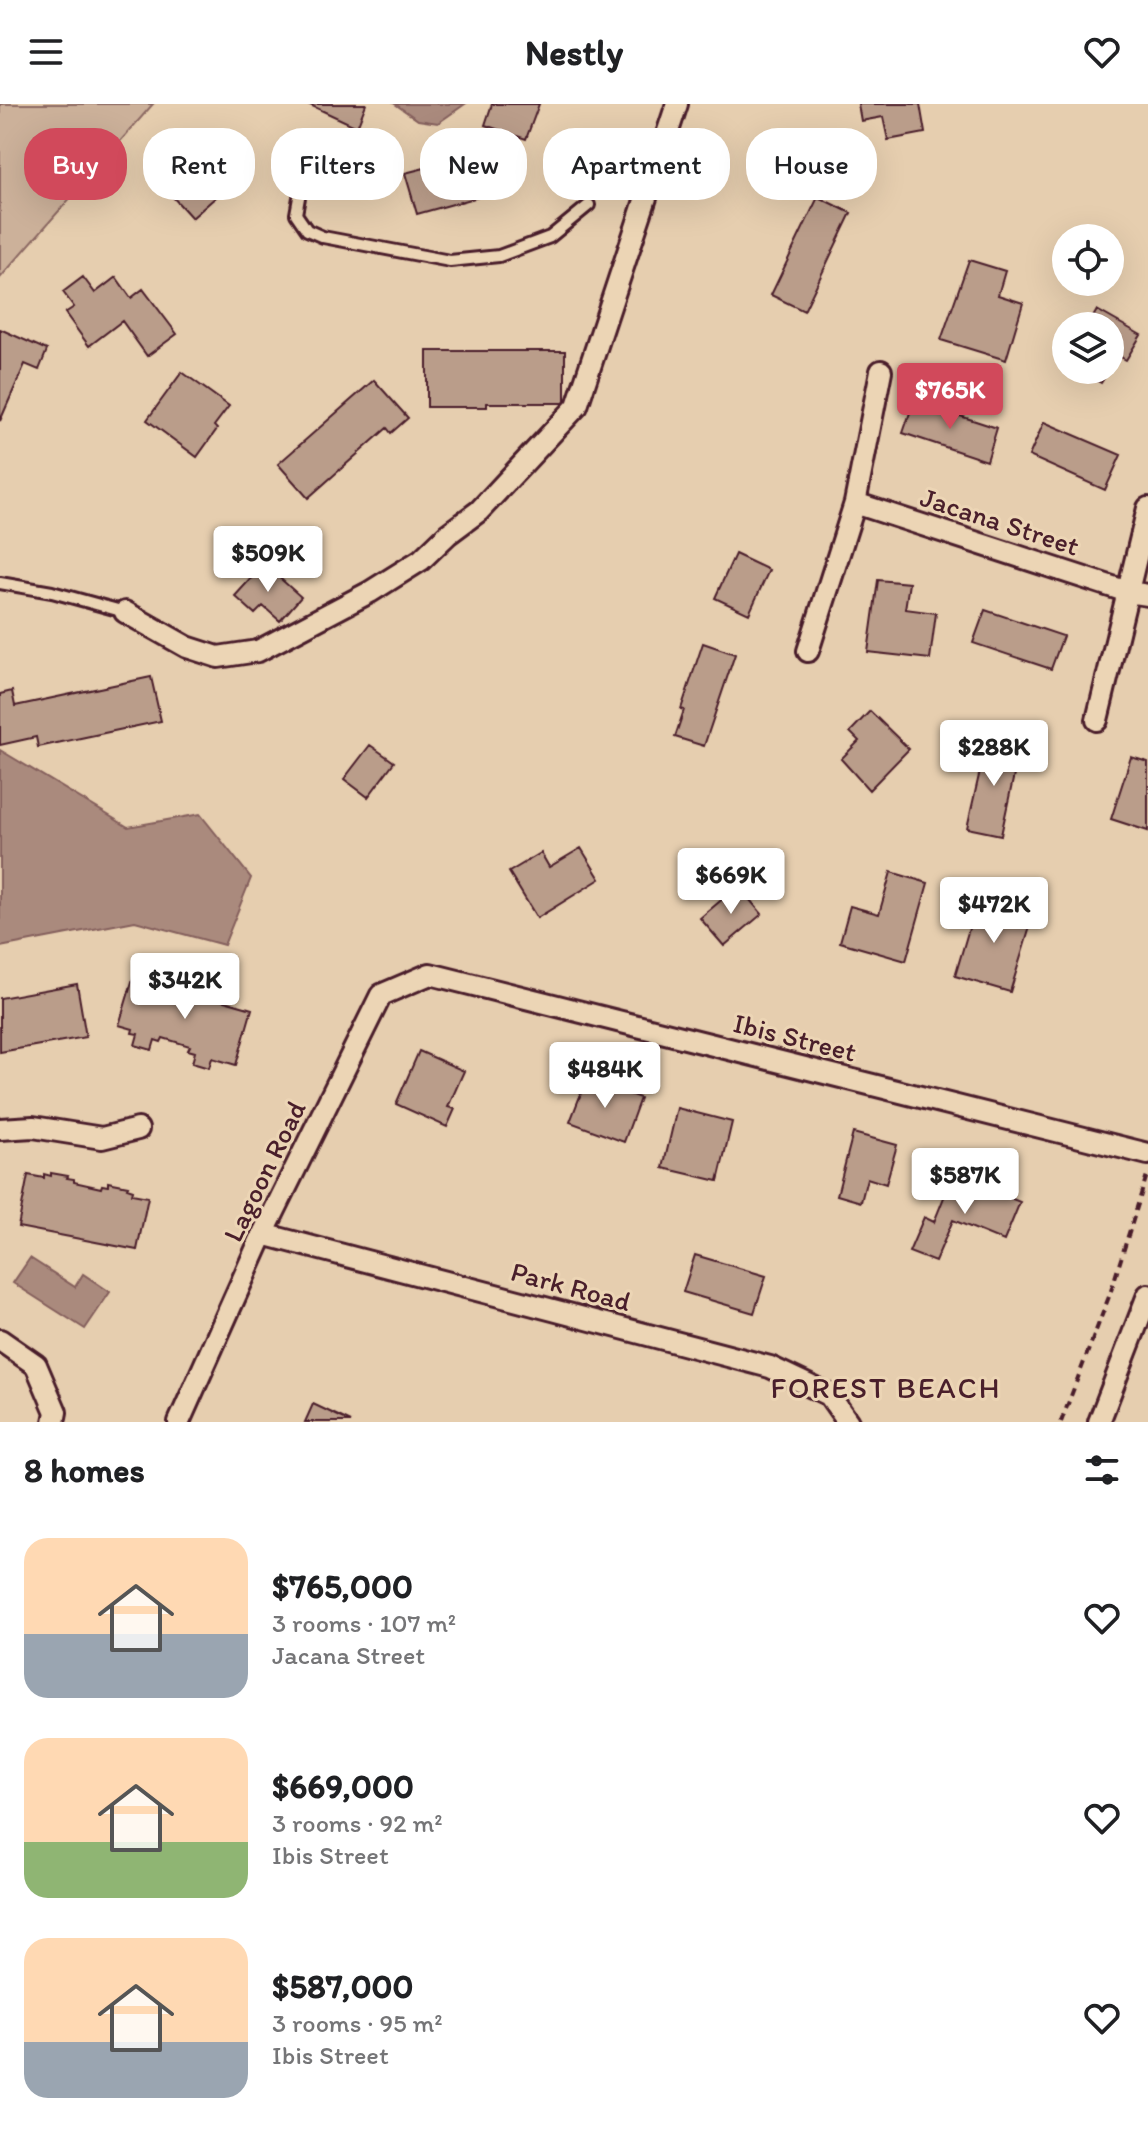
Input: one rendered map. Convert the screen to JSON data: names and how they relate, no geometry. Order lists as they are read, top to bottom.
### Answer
{
  "streets": {
    "street": [
      "Jacana Street",
      "Ibis Street",
      "Lagoon Road",
      "Park Road"
    ]
  },
  "crossings": [
    ["Ibis Street", "Lagoon Road"],
    ["Lagoon Road", "Park Road"]
  ],
  "districts": ["FOREST BEACH"],
  "page": {
    "header": "Nestly",
    "chip": [
      "Buy",
      "Rent",
      "Filters",
      "New",
      "Apartment",
      "House"
    ],
    "price": [
      "$765K",
      "$509K",
      "$288K",
      "$669K",
      "$472K",
      "$342K",
      "$484K",
      "$587K"
    ],
    "heading": "8 homes",
    "list": [
      {
        "name": "$765,000",
        "note": "3 rooms · 107 m² · Jacana Street"
      },
      {
        "name": "$669,000",
        "note": "3 rooms · 92 m² · Ibis Street"
      },
      {
        "name": "$587,000",
        "note": "3 rooms · 95 m² · Ibis Street"
      }
    ]
  }
}
